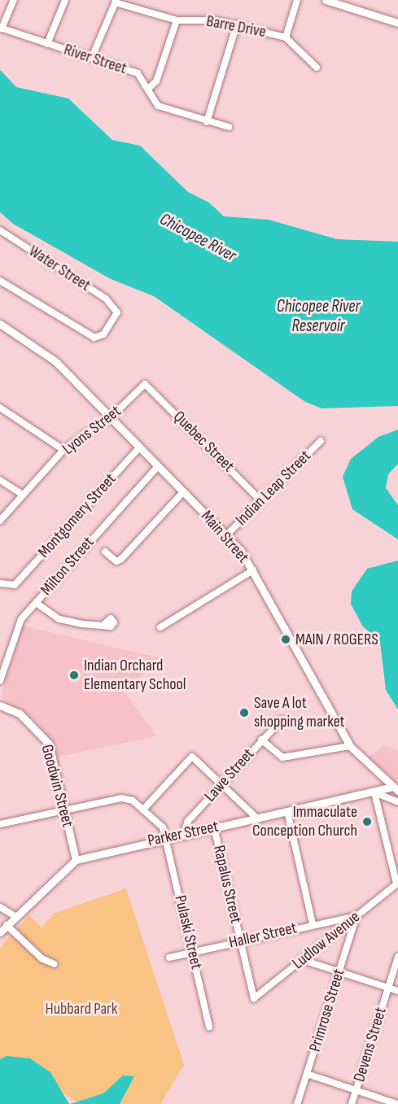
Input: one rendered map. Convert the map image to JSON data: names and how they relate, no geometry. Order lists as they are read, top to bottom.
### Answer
{
  "streets": {
    "main road": ["Main Street", "Goodwin Street", "Parker Street"],
    "street": [
      "Barre Drive",
      "River Street",
      "Water Street",
      "Lyons Street",
      "Quebec Street",
      "Indian Leap Street",
      "Montgomery Street",
      "Milton Street",
      "Lawe Street",
      "Rapalus Street",
      "Pulaski Street",
      "Haller Street",
      "Ludlow Avenue",
      "Primrose Street",
      "Devens Street"
    ]
  },
  "crossings": [
    ["Lyons Street", "Quebec Street"],
    ["Lyons Street", "Main Street"],
    ["Quebec Street", "Indian Leap Street"],
    ["Indian Leap Street", "Main Street"],
    ["Montgomery Street", "Main Street"],
    ["Main Street", "Milton Street"],
    ["Main Street", "Parker Street"],
    ["Lawe Street", "Parker Street"],
    ["Goodwin Street", "Parker Street"],
    ["Goodwin Street", "Pulaski Street"],
    ["Parker Street", "Rapalus Street"],
    ["Parker Street", "Pulaski Street"],
    ["Rapalus Street", "Haller Street"],
    ["Rapalus Street", "Ludlow Avenue"],
    ["Pulaski Street", "Haller Street"],
    ["Haller Street", "Ludlow Avenue"],
    ["Haller Street", "Primrose Street"],
    ["Ludlow Avenue", "Primrose Street"]
  ],
  "water": ["Chicopee River", "Chicopee River Reservoir"],
  "parks": ["Hubbard Park"],
  "places": [
    "MAIN / ROGERS",
    "Indian Orchard Elementary School",
    "Save A lot shopping market",
    "Immaculate Conception Church"
  ]
}
